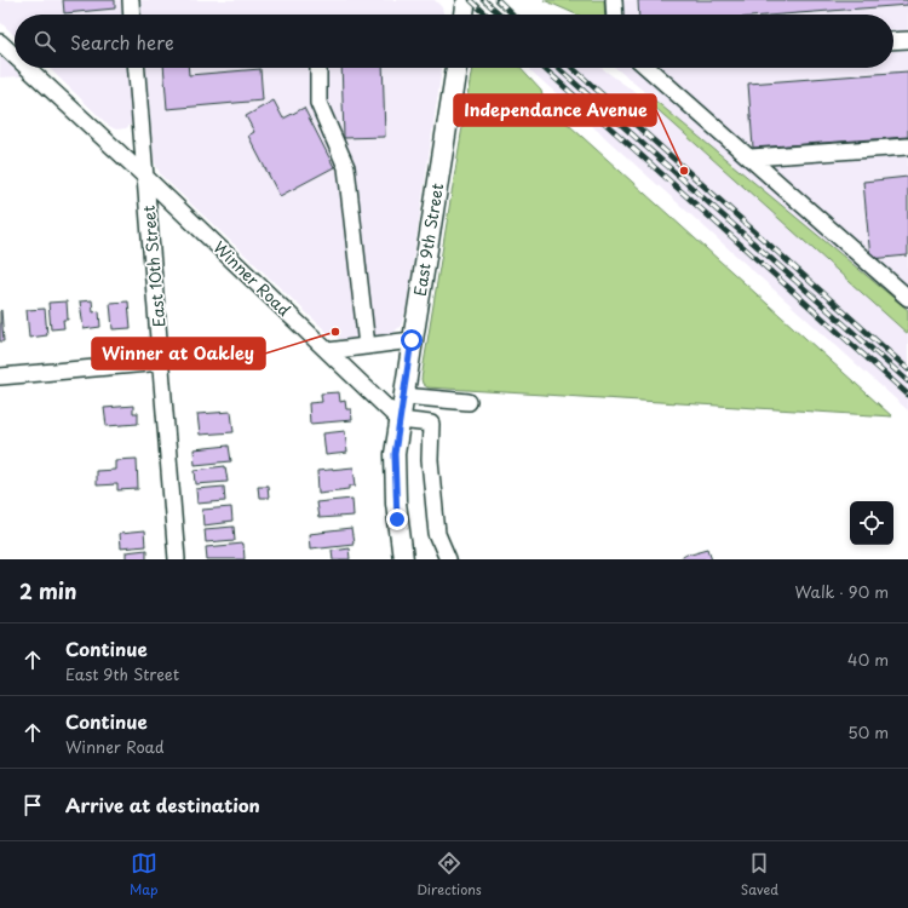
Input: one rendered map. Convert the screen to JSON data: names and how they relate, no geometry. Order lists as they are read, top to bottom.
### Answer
{
  "streets": {
    "main road": ["East 9th Street"],
    "street": ["East 10th Street", "Winner Road"]
  },
  "crossings": [
    ["East 9th Street", "Winner Road"],
    ["East 10th Street", "Winner Road"]
  ],
  "places": ["Independance Avenue", "Winner at Oakley"],
  "page": {
    "search": "Search here",
    "heading": ["2 min", "Walk · 90 m"],
    "list": [
      ["Continue", "East 9th Street", "40 m"],
      ["Continue", "Winner Road", "50 m"],
      "Arrive at destination"
    ],
    "nav": ["Map", "Directions", "Saved"]
  }
}
